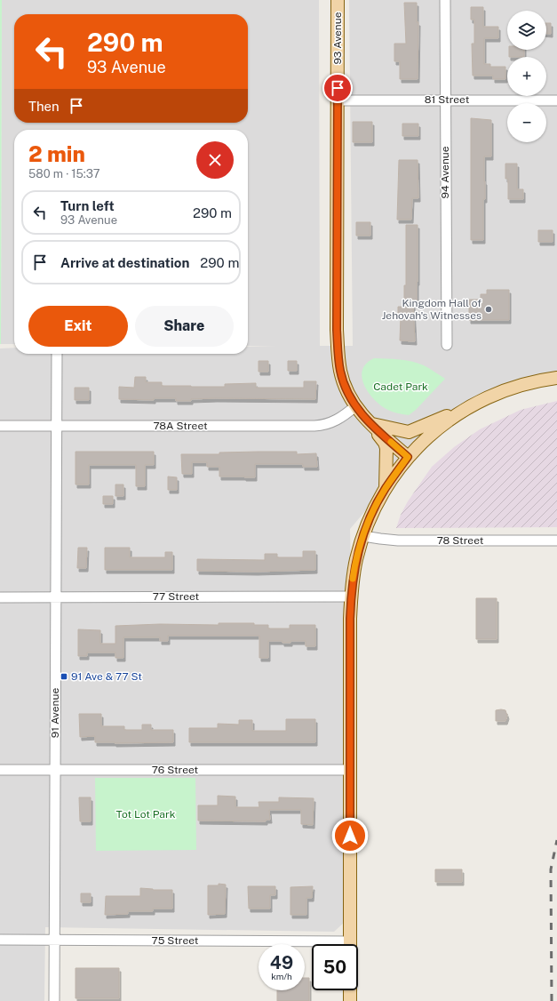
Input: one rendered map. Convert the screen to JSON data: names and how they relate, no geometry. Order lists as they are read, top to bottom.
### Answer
{
  "streets": {
    "main road": ["93 Avenue"],
    "street": [
      "81 Street",
      "94 Avenue",
      "78A Street",
      "78 Street",
      "77 Street",
      "91 Avenue",
      "76 Street",
      "75 Street"
    ]
  },
  "crossings": [
    ["93 Avenue", "81 Street"],
    ["93 Avenue", "78A Street"],
    ["81 Street", "94 Avenue"],
    ["78A Street", "91 Avenue"],
    ["77 Street", "91 Avenue"],
    ["91 Avenue", "76 Street"],
    ["91 Avenue", "75 Street"]
  ],
  "parks": ["Cadet Park", "Tot Lot Park"],
  "places": {
    "other": ["Kingdom Hall of Jehovah's Witnesses"],
    "transit": ["91 Ave & 77 St"]
  },
  "page": {
    "map_buttons": ["+", "−"],
    "turn": ["290 m", "93 Avenue"],
    "then": "Then",
    "heading": ["2 min", "580 m · 15:37"],
    "list": [
      {
        "name": "Turn left",
        "note": "93 Avenue",
        "value": "290 m"
      },
      {
        "name": "Arrive at destination",
        "value": "290 m"
      }
    ],
    "buttons": ["Exit", "Share"],
    "speed": "49 km/h",
    "limit": "50"
  }
}
